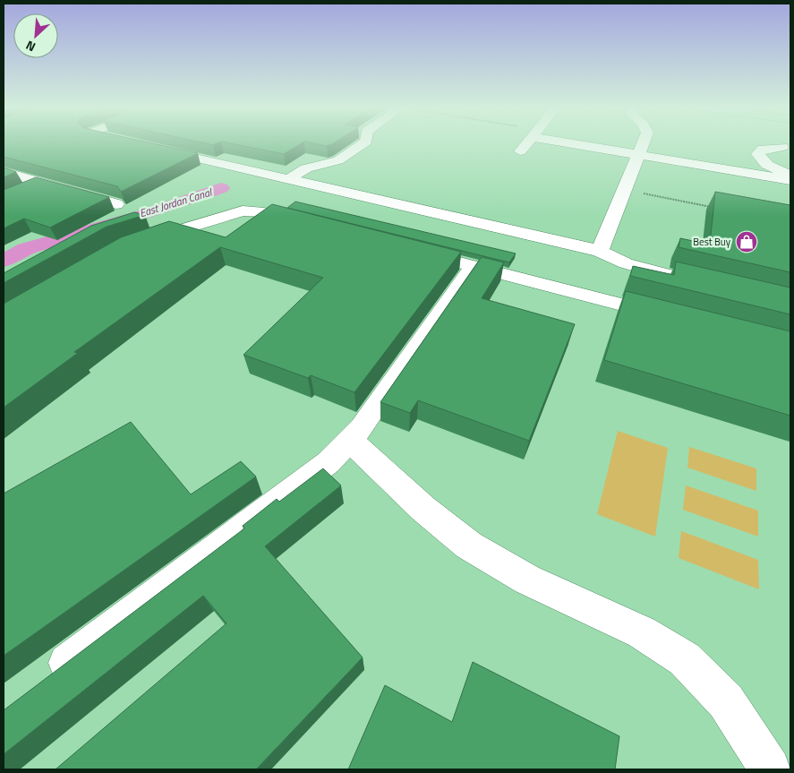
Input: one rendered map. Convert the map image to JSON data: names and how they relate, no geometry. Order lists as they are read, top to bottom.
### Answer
{
  "water": ["East Jordan Canal"],
  "places": {
    "shop": ["Best Buy"]
  },
  "north": "bottom left"
}
